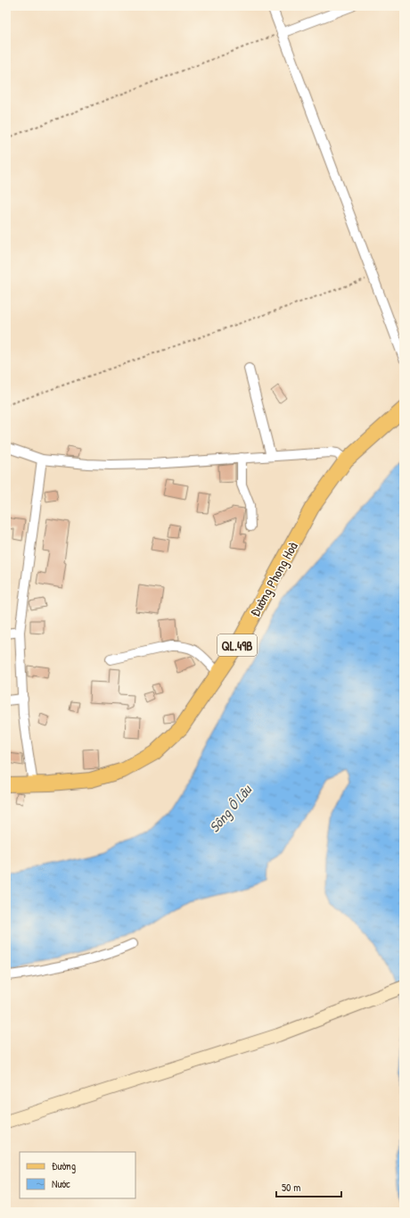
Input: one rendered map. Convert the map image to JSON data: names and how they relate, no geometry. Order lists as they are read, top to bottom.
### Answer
{
  "streets": {
    "main road": ["Đường Phong Hoà", "QL.49B"]
  },
  "water": ["Sông Ô Lâu"],
  "legend": ["Đường", "Nước"],
  "scale_bar": "50 m"
}
